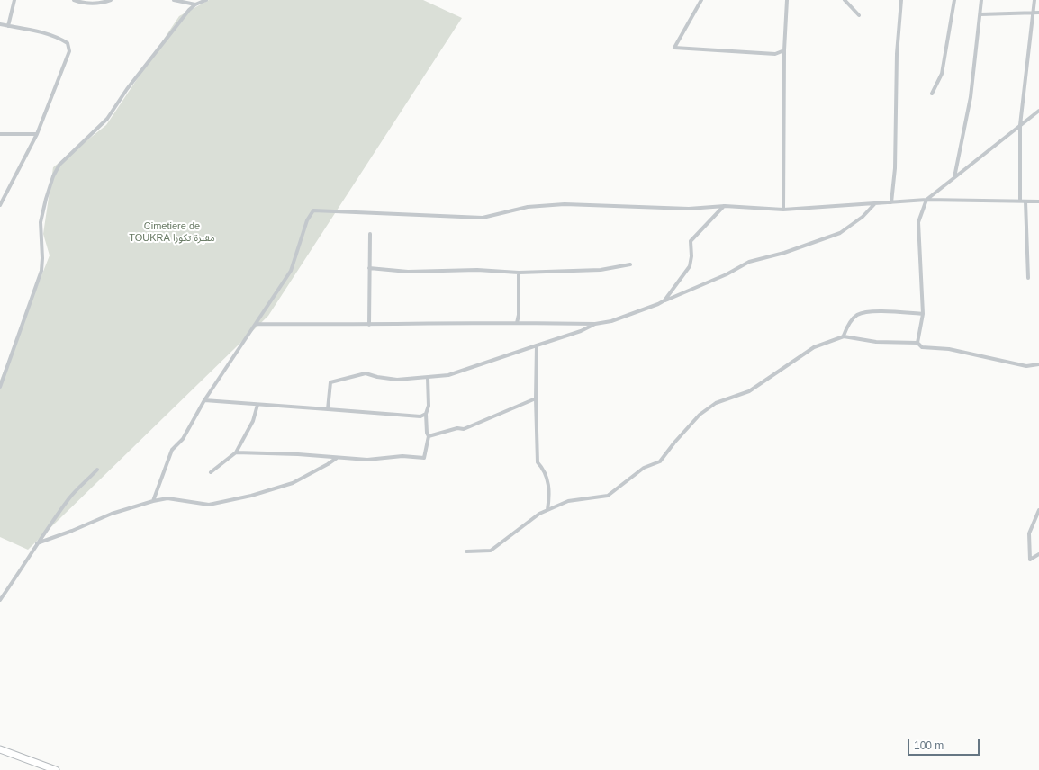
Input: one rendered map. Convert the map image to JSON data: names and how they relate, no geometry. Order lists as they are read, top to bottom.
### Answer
{
  "parks": ["Cimetiere de TOUKRA مقبرة تكورا"],
  "scale_bar": "100 m"
}
